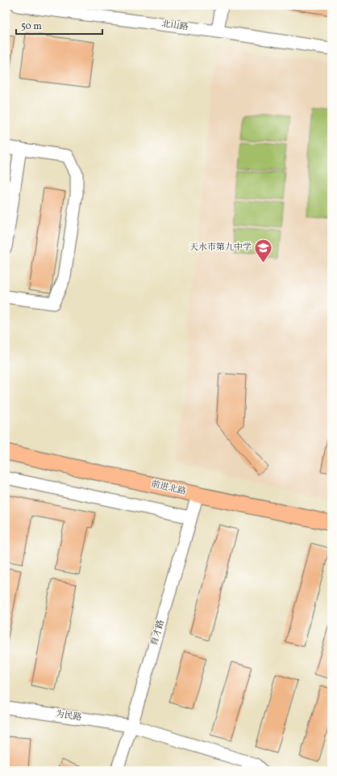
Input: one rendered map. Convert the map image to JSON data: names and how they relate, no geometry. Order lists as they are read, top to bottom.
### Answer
{
  "streets": {
    "main road": ["前进北路"],
    "street": ["北山路", "育才路", "为民路"]
  },
  "crossings": [
    ["前进北路", "育才路"],
    ["育才路", "为民路"]
  ],
  "places": {
    "school or university": ["天水市第九中学"]
  },
  "scale_bar": "50 m"
}
